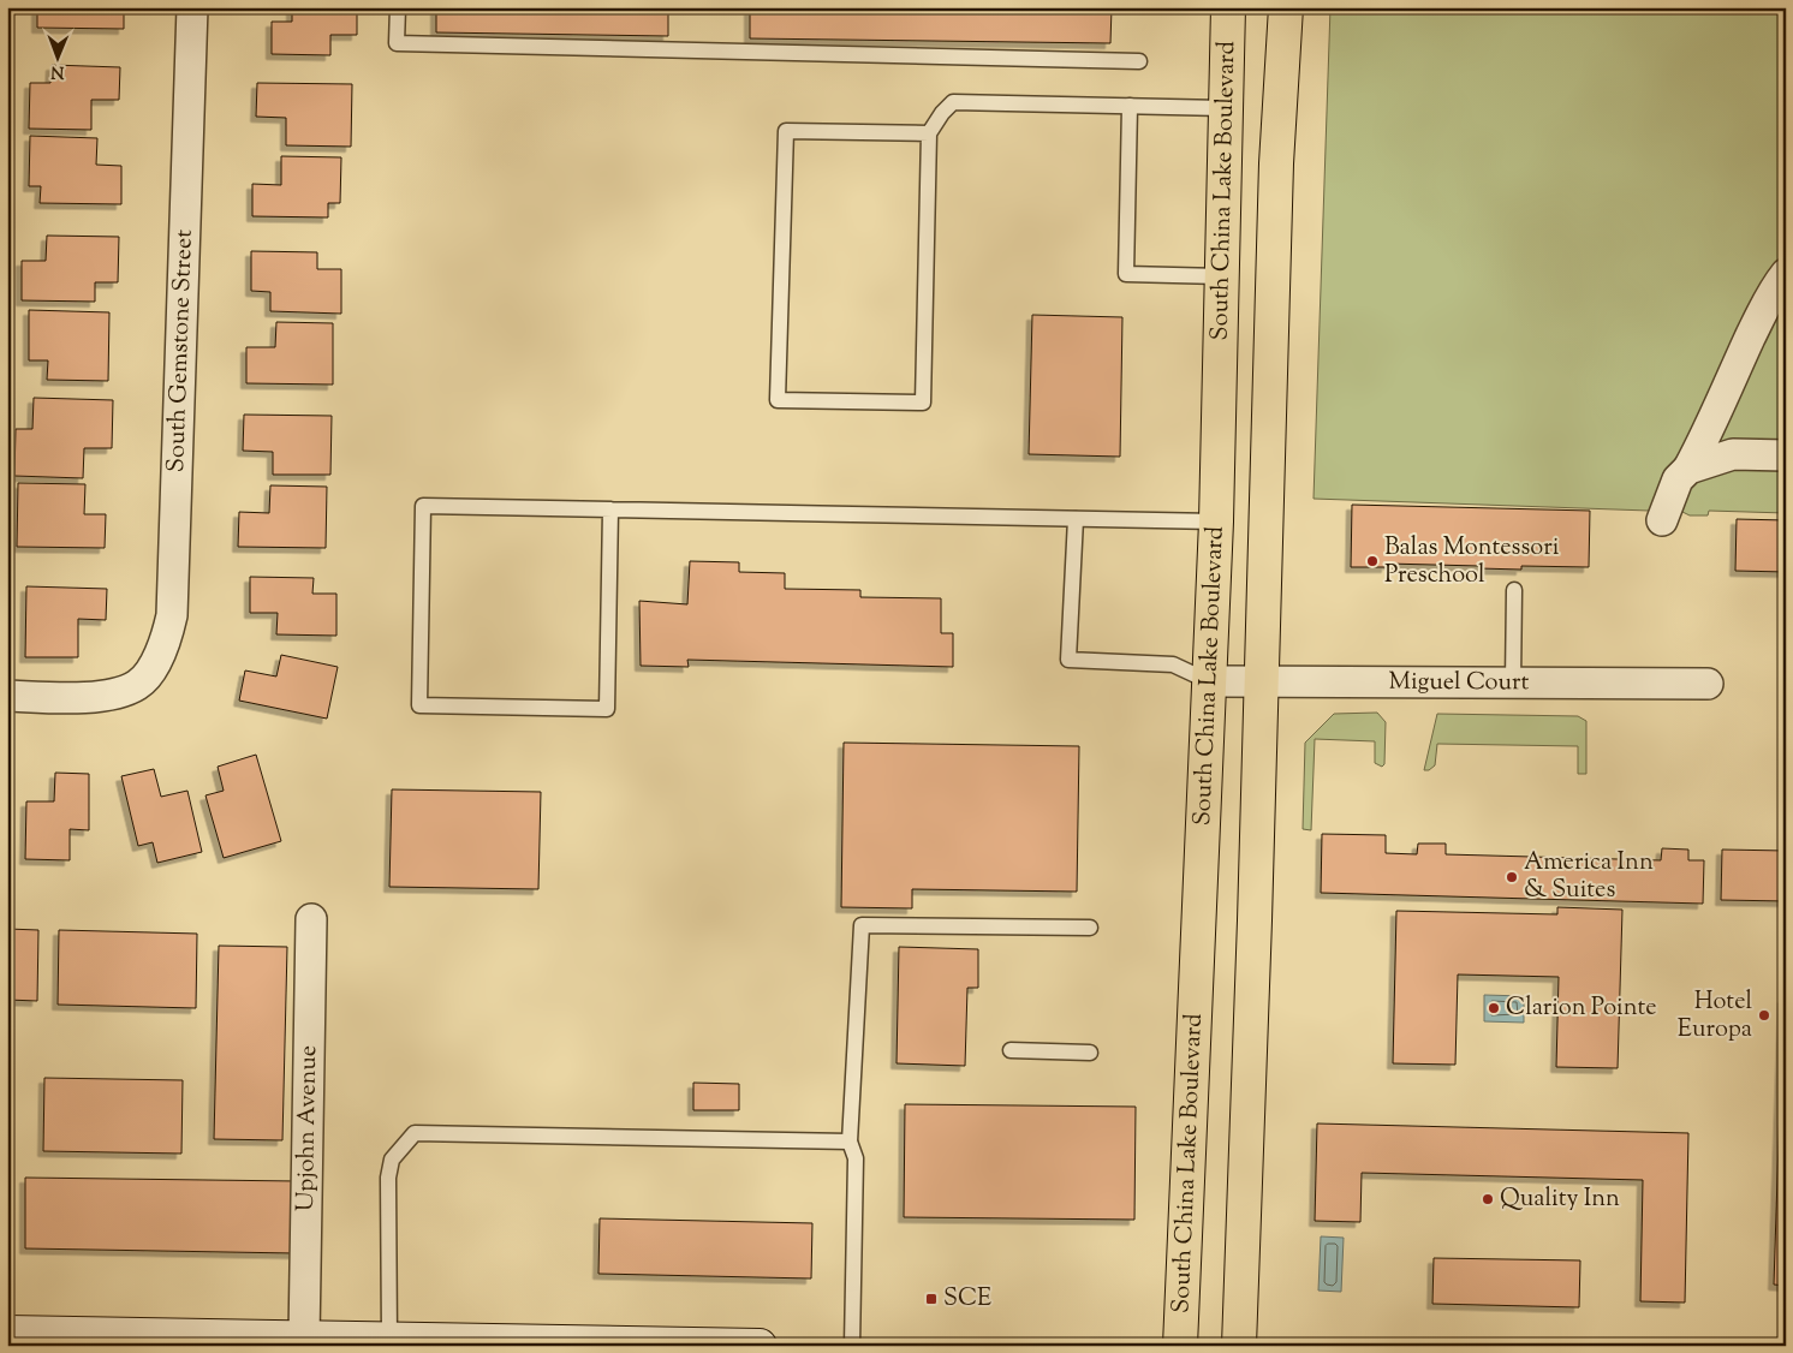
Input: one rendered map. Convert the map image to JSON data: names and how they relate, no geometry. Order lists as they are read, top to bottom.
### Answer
{
  "streets": {
    "main road": ["South China Lake Boulevard"],
    "street": ["South Gemstone Street", "Miguel Court", "Upjohn Avenue"]
  },
  "crossings": [
    ["South China Lake Boulevard", "Miguel Court"]
  ],
  "places": {
    "other": [
      "Balas Montessori Preschool",
      "America Inn & Suites",
      "Clarion Pointe",
      "Hotel Europa",
      "Quality Inn"
    ],
    "transit": ["SCE"]
  },
  "north": "bottom"
}
